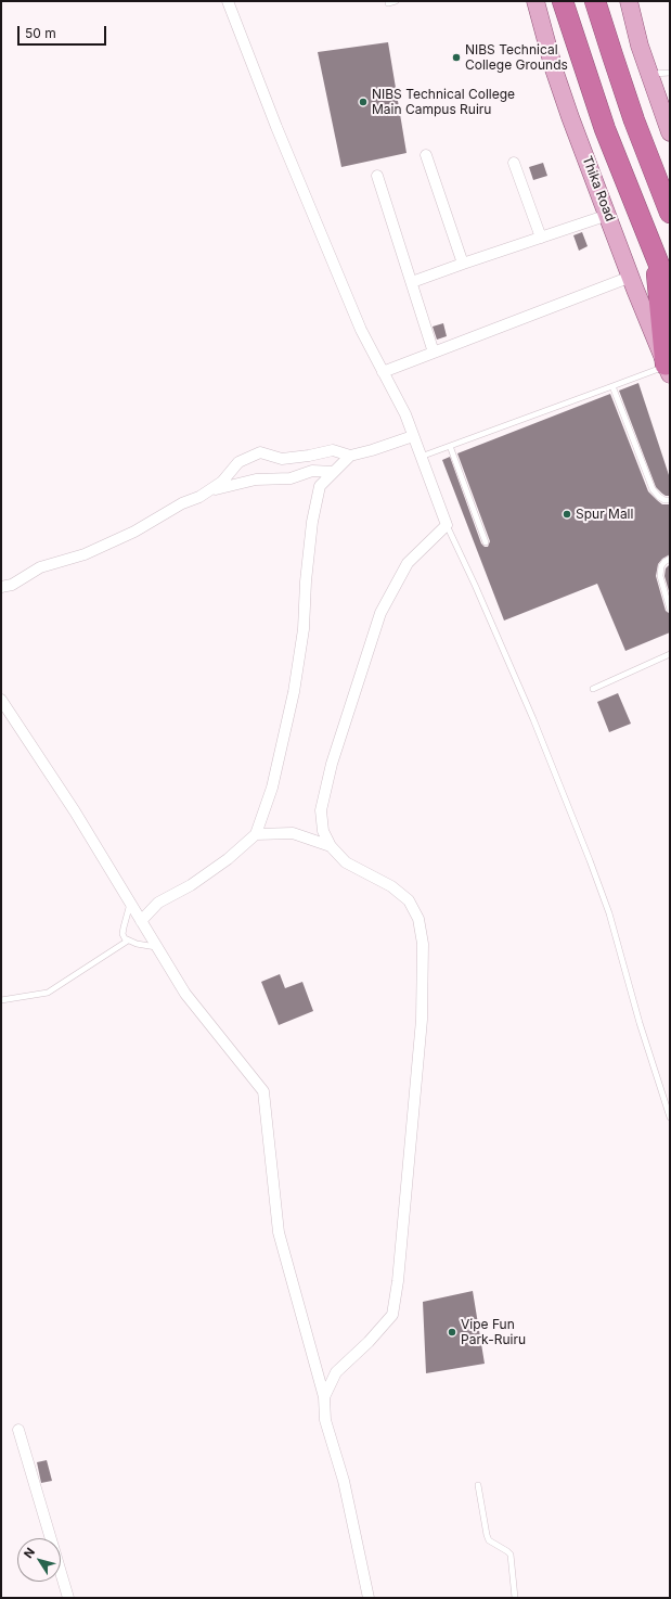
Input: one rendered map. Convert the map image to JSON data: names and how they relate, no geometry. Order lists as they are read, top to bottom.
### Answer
{
  "streets": {
    "main road": ["Thika Road"]
  },
  "places": [
    "NIBS Technical College Grounds",
    "NIBS Technical College Main Campus Ruiru",
    "Spur Mall",
    "Vipe Fun Park-Ruiru"
  ],
  "scale_bar": "50 m",
  "north": "top left"
}
